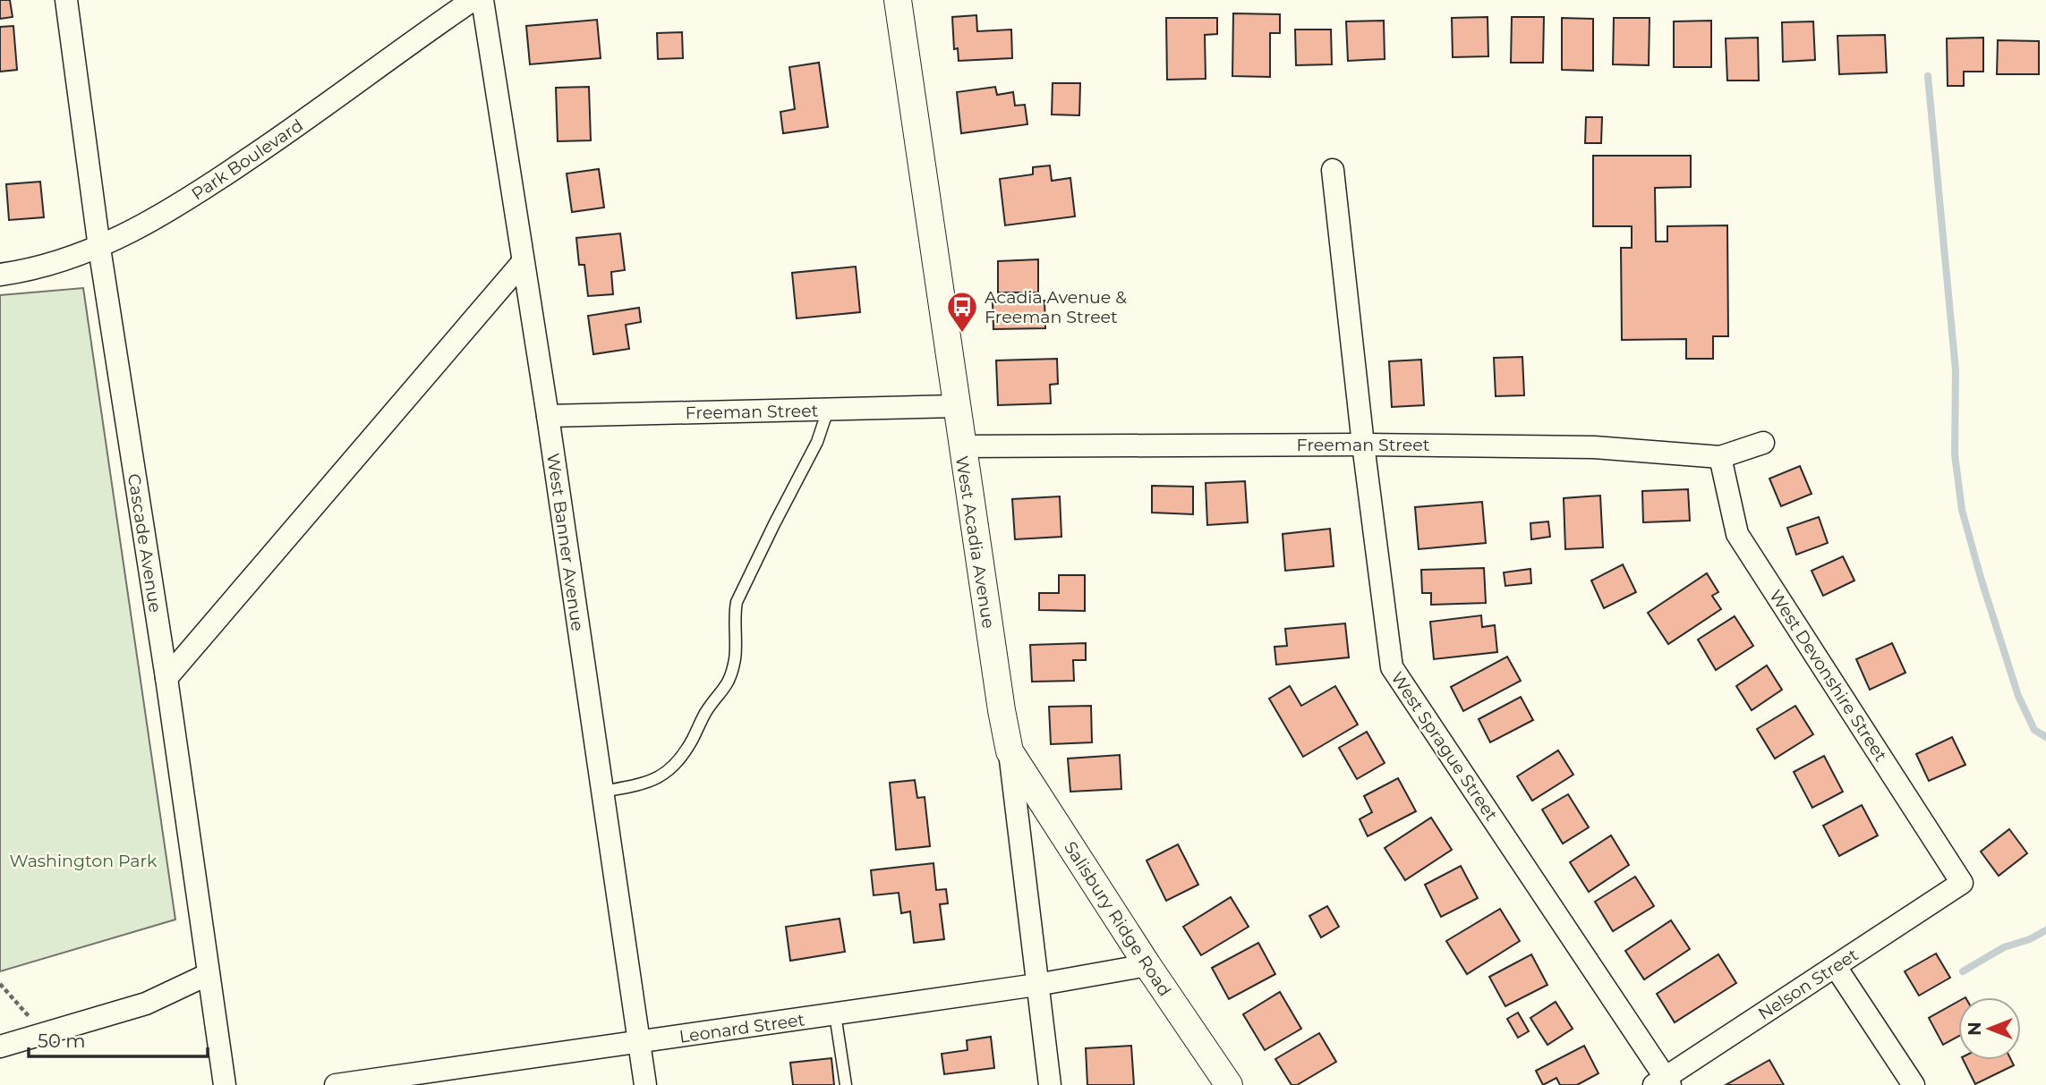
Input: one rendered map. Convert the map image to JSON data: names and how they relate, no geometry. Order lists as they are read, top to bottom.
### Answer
{
  "streets": {
    "street": [
      "Park Boulevard",
      "Freeman Street",
      "West Banner Avenue",
      "West Acadia Avenue",
      "Cascade Avenue",
      "West Devonshire Street",
      "West Sprague Street",
      "Salisbury Ridge Road",
      "Nelson Street",
      "Leonard Street"
    ]
  },
  "crossings": [
    ["Park Boulevard", "Cascade Avenue"],
    ["Freeman Street", "West Banner Avenue"],
    ["Freeman Street", "West Acadia Avenue"],
    ["Freeman Street", "West Devonshire Street"],
    ["Freeman Street", "West Sprague Street"],
    ["West Banner Avenue", "Leonard Street"],
    ["West Acadia Avenue", "Salisbury Ridge Road"],
    ["West Acadia Avenue", "Leonard Street"],
    ["West Devonshire Street", "Nelson Street"],
    ["West Sprague Street", "Nelson Street"],
    ["Salisbury Ridge Road", "Leonard Street"]
  ],
  "parks": ["Washington Park"],
  "places": {
    "bus stop": ["Acadia Avenue & Freeman Street"]
  },
  "scale_bar": "50 m",
  "north": "left"
}
